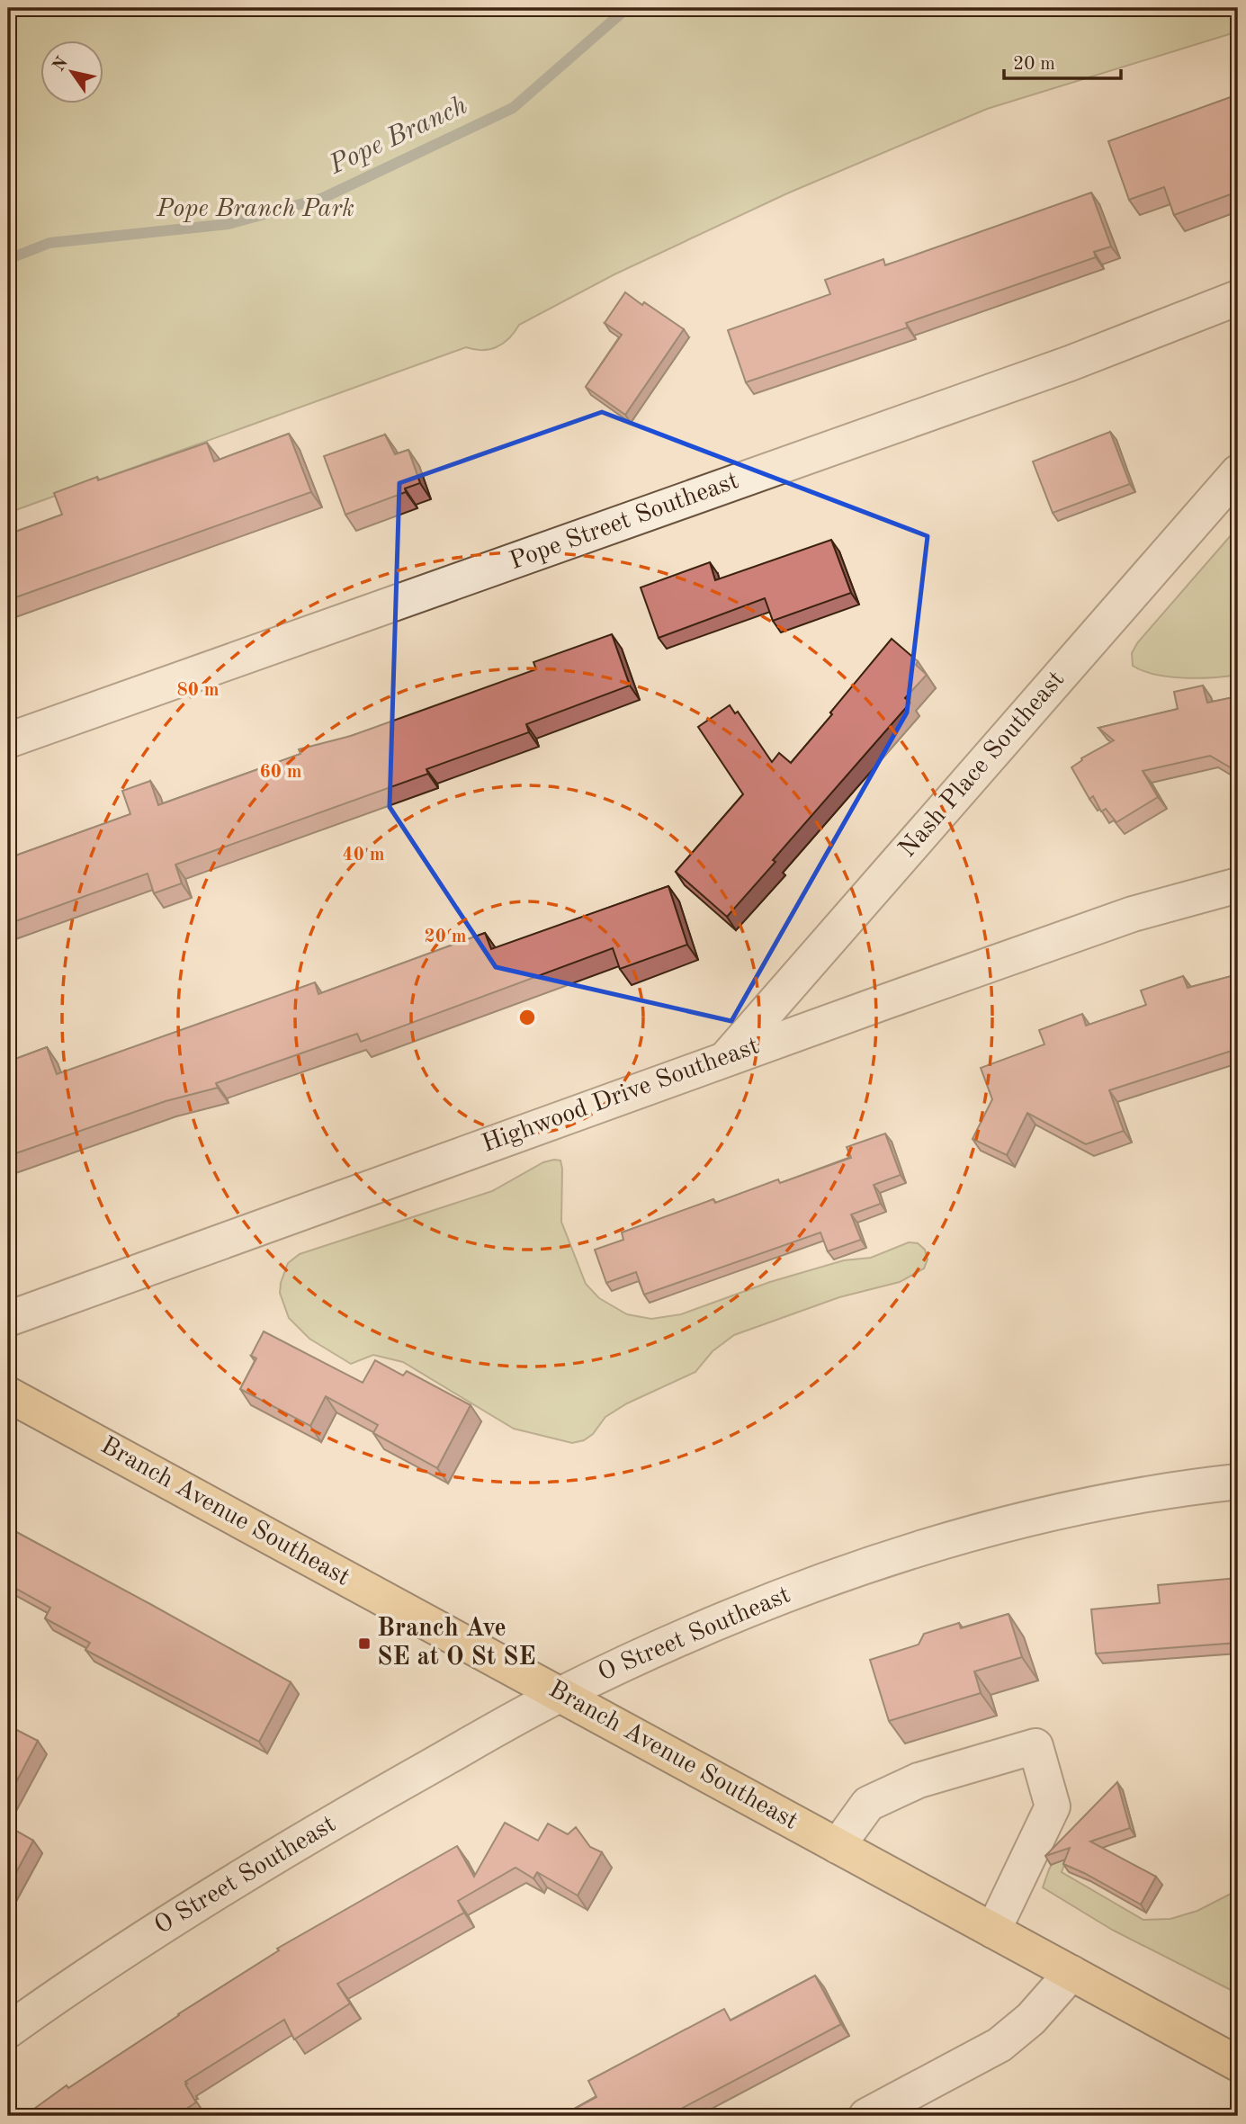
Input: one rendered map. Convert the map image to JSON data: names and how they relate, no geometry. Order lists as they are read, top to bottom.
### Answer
{
  "streets": {
    "main road": ["Branch Avenue Southeast"],
    "street": [
      "Pope Street Southeast",
      "Nash Place Southeast",
      "Highwood Drive Southeast",
      "O Street Southeast"
    ]
  },
  "crossings": [
    ["Nash Place Southeast", "Highwood Drive Southeast"],
    ["Branch Avenue Southeast", "O Street Southeast"]
  ],
  "water": ["Pope Branch"],
  "parks": ["Pope Branch Park"],
  "places": {
    "transit": ["Branch Ave SE at O St SE"]
  },
  "scale_bar": "20 m",
  "north": "top left",
  "rings": [
    "80 m",
    "60 m",
    "40 m",
    "20 m"
  ]
}
